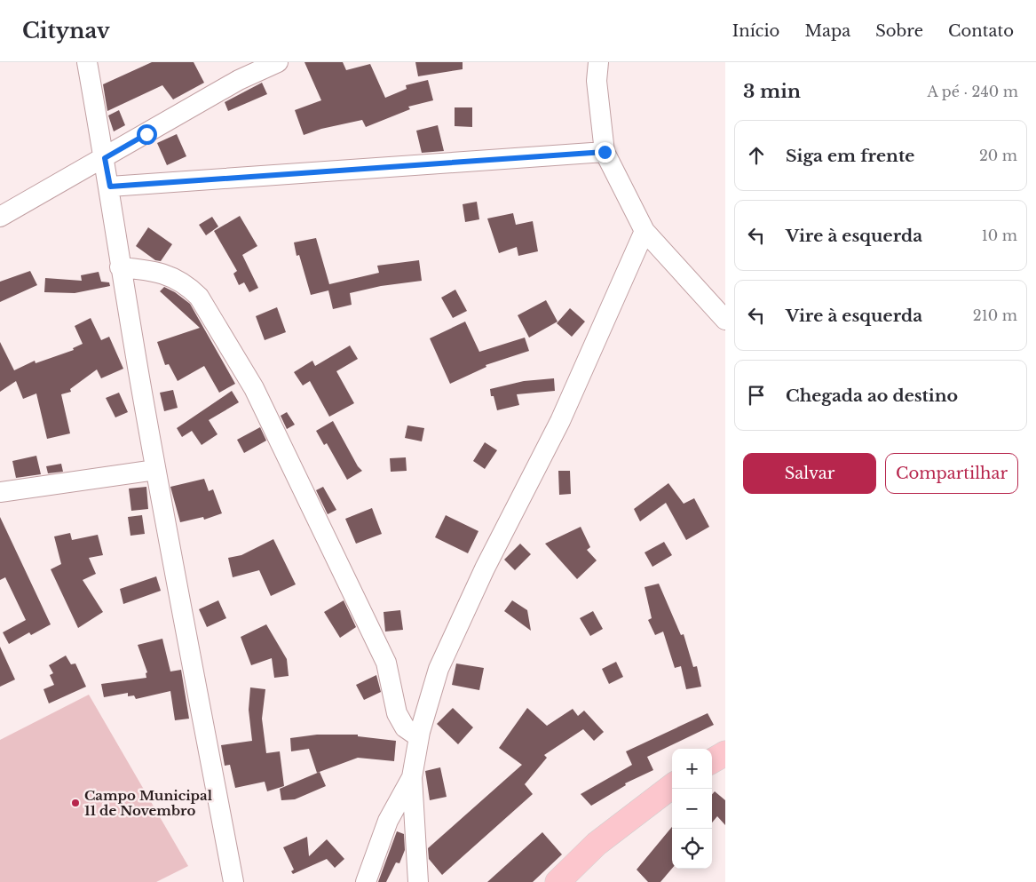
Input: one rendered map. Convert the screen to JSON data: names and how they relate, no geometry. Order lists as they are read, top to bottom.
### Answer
{
  "places": ["Campo Municipal 11 de Novembro"],
  "page": {
    "header": "Citynav",
    "nav": [
      "Início",
      "Mapa",
      "Sobre",
      "Contato"
    ],
    "heading": ["3 min", "A pé · 240 m"],
    "list": [
      ["Siga em frente", "20 m"],
      ["Vire à esquerda", "10 m"],
      ["Vire à esquerda", "210 m"],
      "Chegada ao destino"
    ],
    "buttons": ["Salvar", "Compartilhar"],
    "map_buttons": ["+", "−"]
  }
}
